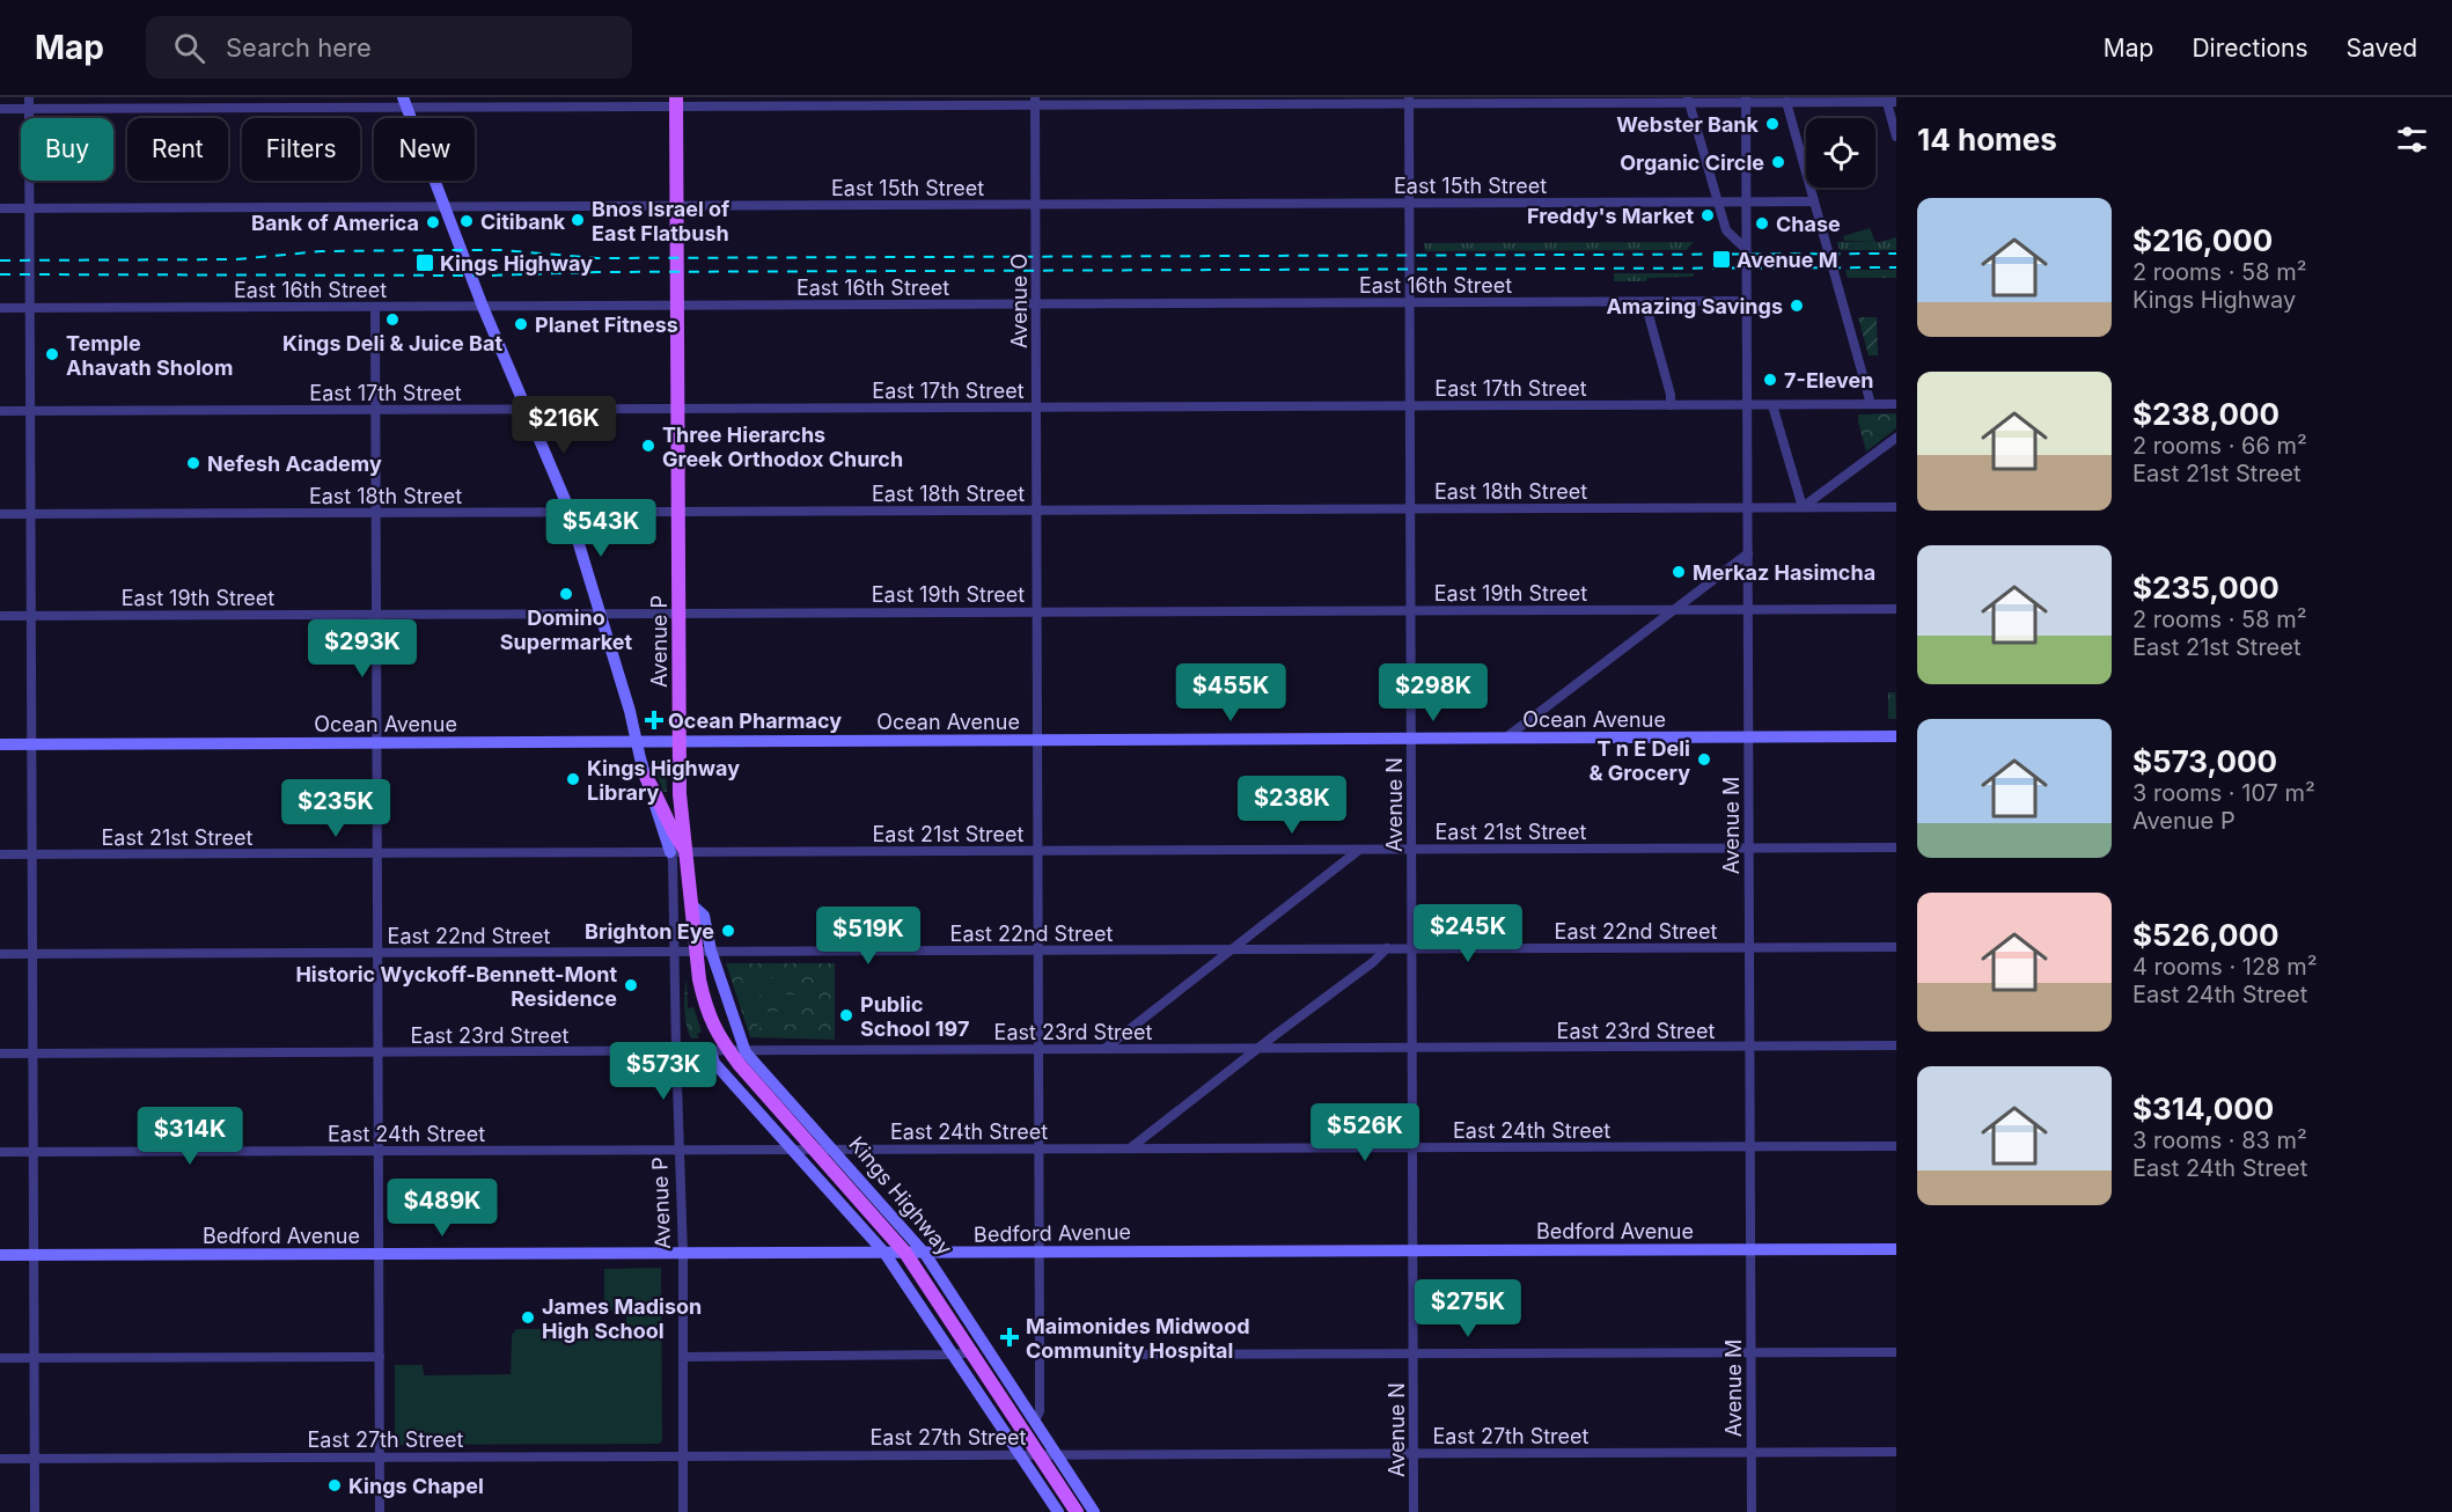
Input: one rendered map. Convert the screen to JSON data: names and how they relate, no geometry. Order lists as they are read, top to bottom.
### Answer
{
  "streets": {
    "main road": [
      "Avenue P",
      "Ocean Avenue",
      "Kings Highway",
      "Bedford Avenue"
    ],
    "street": [
      "East 15th Street",
      "East 16th Street",
      "Avenue O",
      "East 17th Street",
      "East 18th Street",
      "East 19th Street",
      "Avenue N",
      "Avenue M",
      "East 21st Street",
      "East 22nd Street",
      "East 23rd Street",
      "East 24th Street",
      "East 27th Street"
    ]
  },
  "crossings": [
    ["East 15th Street", "Avenue O"],
    ["East 15th Street", "Avenue P"],
    ["East 15th Street", "Avenue N"],
    ["East 15th Street", "Avenue M"],
    ["East 16th Street", "Avenue O"],
    ["East 16th Street", "Avenue P"],
    ["East 16th Street", "Avenue N"],
    ["East 16th Street", "Avenue M"],
    ["Avenue O", "East 17th Street"],
    ["Avenue O", "East 18th Street"],
    ["Avenue O", "East 19th Street"],
    ["Avenue O", "Ocean Avenue"],
    ["Avenue O", "East 21st Street"],
    ["Avenue O", "East 22nd Street"],
    ["Avenue O", "East 23rd Street"],
    ["Avenue O", "East 24th Street"],
    ["Avenue O", "Kings Highway"],
    ["Avenue O", "Bedford Avenue"],
    ["East 17th Street", "Avenue P"],
    ["East 17th Street", "Avenue N"],
    ["East 17th Street", "Avenue M"],
    ["East 18th Street", "Avenue P"],
    ["East 18th Street", "Avenue N"],
    ["East 18th Street", "Avenue M"],
    ["East 19th Street", "Avenue P"],
    ["East 19th Street", "Avenue N"],
    ["East 19th Street", "Avenue M"],
    ["Avenue P", "Ocean Avenue"],
    ["Avenue P", "East 21st Street"],
    ["Avenue P", "East 22nd Street"],
    ["Avenue P", "East 23rd Street"],
    ["Avenue P", "East 24th Street"],
    ["Avenue P", "Kings Highway"],
    ["Avenue P", "Bedford Avenue"],
    ["Avenue P", "East 27th Street"],
    ["Ocean Avenue", "Avenue N"],
    ["Ocean Avenue", "Avenue M"],
    ["Avenue N", "East 21st Street"],
    ["Avenue N", "East 22nd Street"],
    ["Avenue N", "East 23rd Street"],
    ["Avenue N", "East 24th Street"],
    ["Avenue N", "Bedford Avenue"],
    ["Avenue N", "East 27th Street"],
    ["Avenue M", "East 21st Street"],
    ["Avenue M", "East 22nd Street"],
    ["Avenue M", "East 23rd Street"],
    ["Avenue M", "East 24th Street"],
    ["Avenue M", "Bedford Avenue"],
    ["Avenue M", "East 27th Street"],
    ["East 21st Street", "Kings Highway"],
    ["East 22nd Street", "Kings Highway"],
    ["East 23rd Street", "Kings Highway"],
    ["East 24th Street", "Kings Highway"],
    ["Kings Highway", "Bedford Avenue"],
    ["Kings Highway", "East 27th Street"]
  ],
  "places": {
    "other": [
      "Webster Bank",
      "Organic Circle",
      "Freddy's Market",
      "Bnos Israel of East Flatbush",
      "Citibank",
      "Bank of America",
      "Chase",
      "Amazing Savings",
      "Kings Deli & Juice Bat",
      "Planet Fitness",
      "Temple Ahavath Sholom",
      "7-Eleven",
      "Three Hierarchs Greek Orthodox Church",
      "Nefesh Academy",
      "Merkaz Hasimcha",
      "Domino Supermarket",
      "T n E Deli & Grocery",
      "Kings Highway Library",
      "Brighton Eye",
      "Historic Wyckoff-Bennett-Mont Residence",
      "Public School 197",
      "James Madison High School",
      "Kings Chapel"
    ],
    "transit": ["Avenue M", "Kings Highway"],
    "health": ["Ocean Pharmacy", "Maimonides Midwood Community Hospital"]
  },
  "page": {
    "header": "Map",
    "search": "Search here",
    "nav": ["Map", "Directions", "Saved"],
    "heading": "14 homes",
    "chip": [
      "Buy",
      "Rent",
      "Filters",
      "New"
    ],
    "list": [
      {
        "name": "$216,000",
        "note": "2 rooms · 58 m² · Kings Highway"
      },
      {
        "name": "$238,000",
        "note": "2 rooms · 66 m² · East 21st Street"
      },
      {
        "name": "$235,000",
        "note": "2 rooms · 58 m² · East 21st Street"
      },
      {
        "name": "$573,000",
        "note": "3 rooms · 107 m² · Avenue P"
      },
      {
        "name": "$526,000",
        "note": "4 rooms · 128 m² · East 24th Street"
      },
      {
        "name": "$314,000",
        "note": "3 rooms · 83 m² · East 24th Street"
      }
    ],
    "price": [
      "$216K",
      "$543K",
      "$293K",
      "$455K",
      "$298K",
      "$238K",
      "$235K",
      "$245K",
      "$519K",
      "$573K",
      "$526K",
      "$314K",
      "$489K",
      "$275K"
    ]
  }
}
